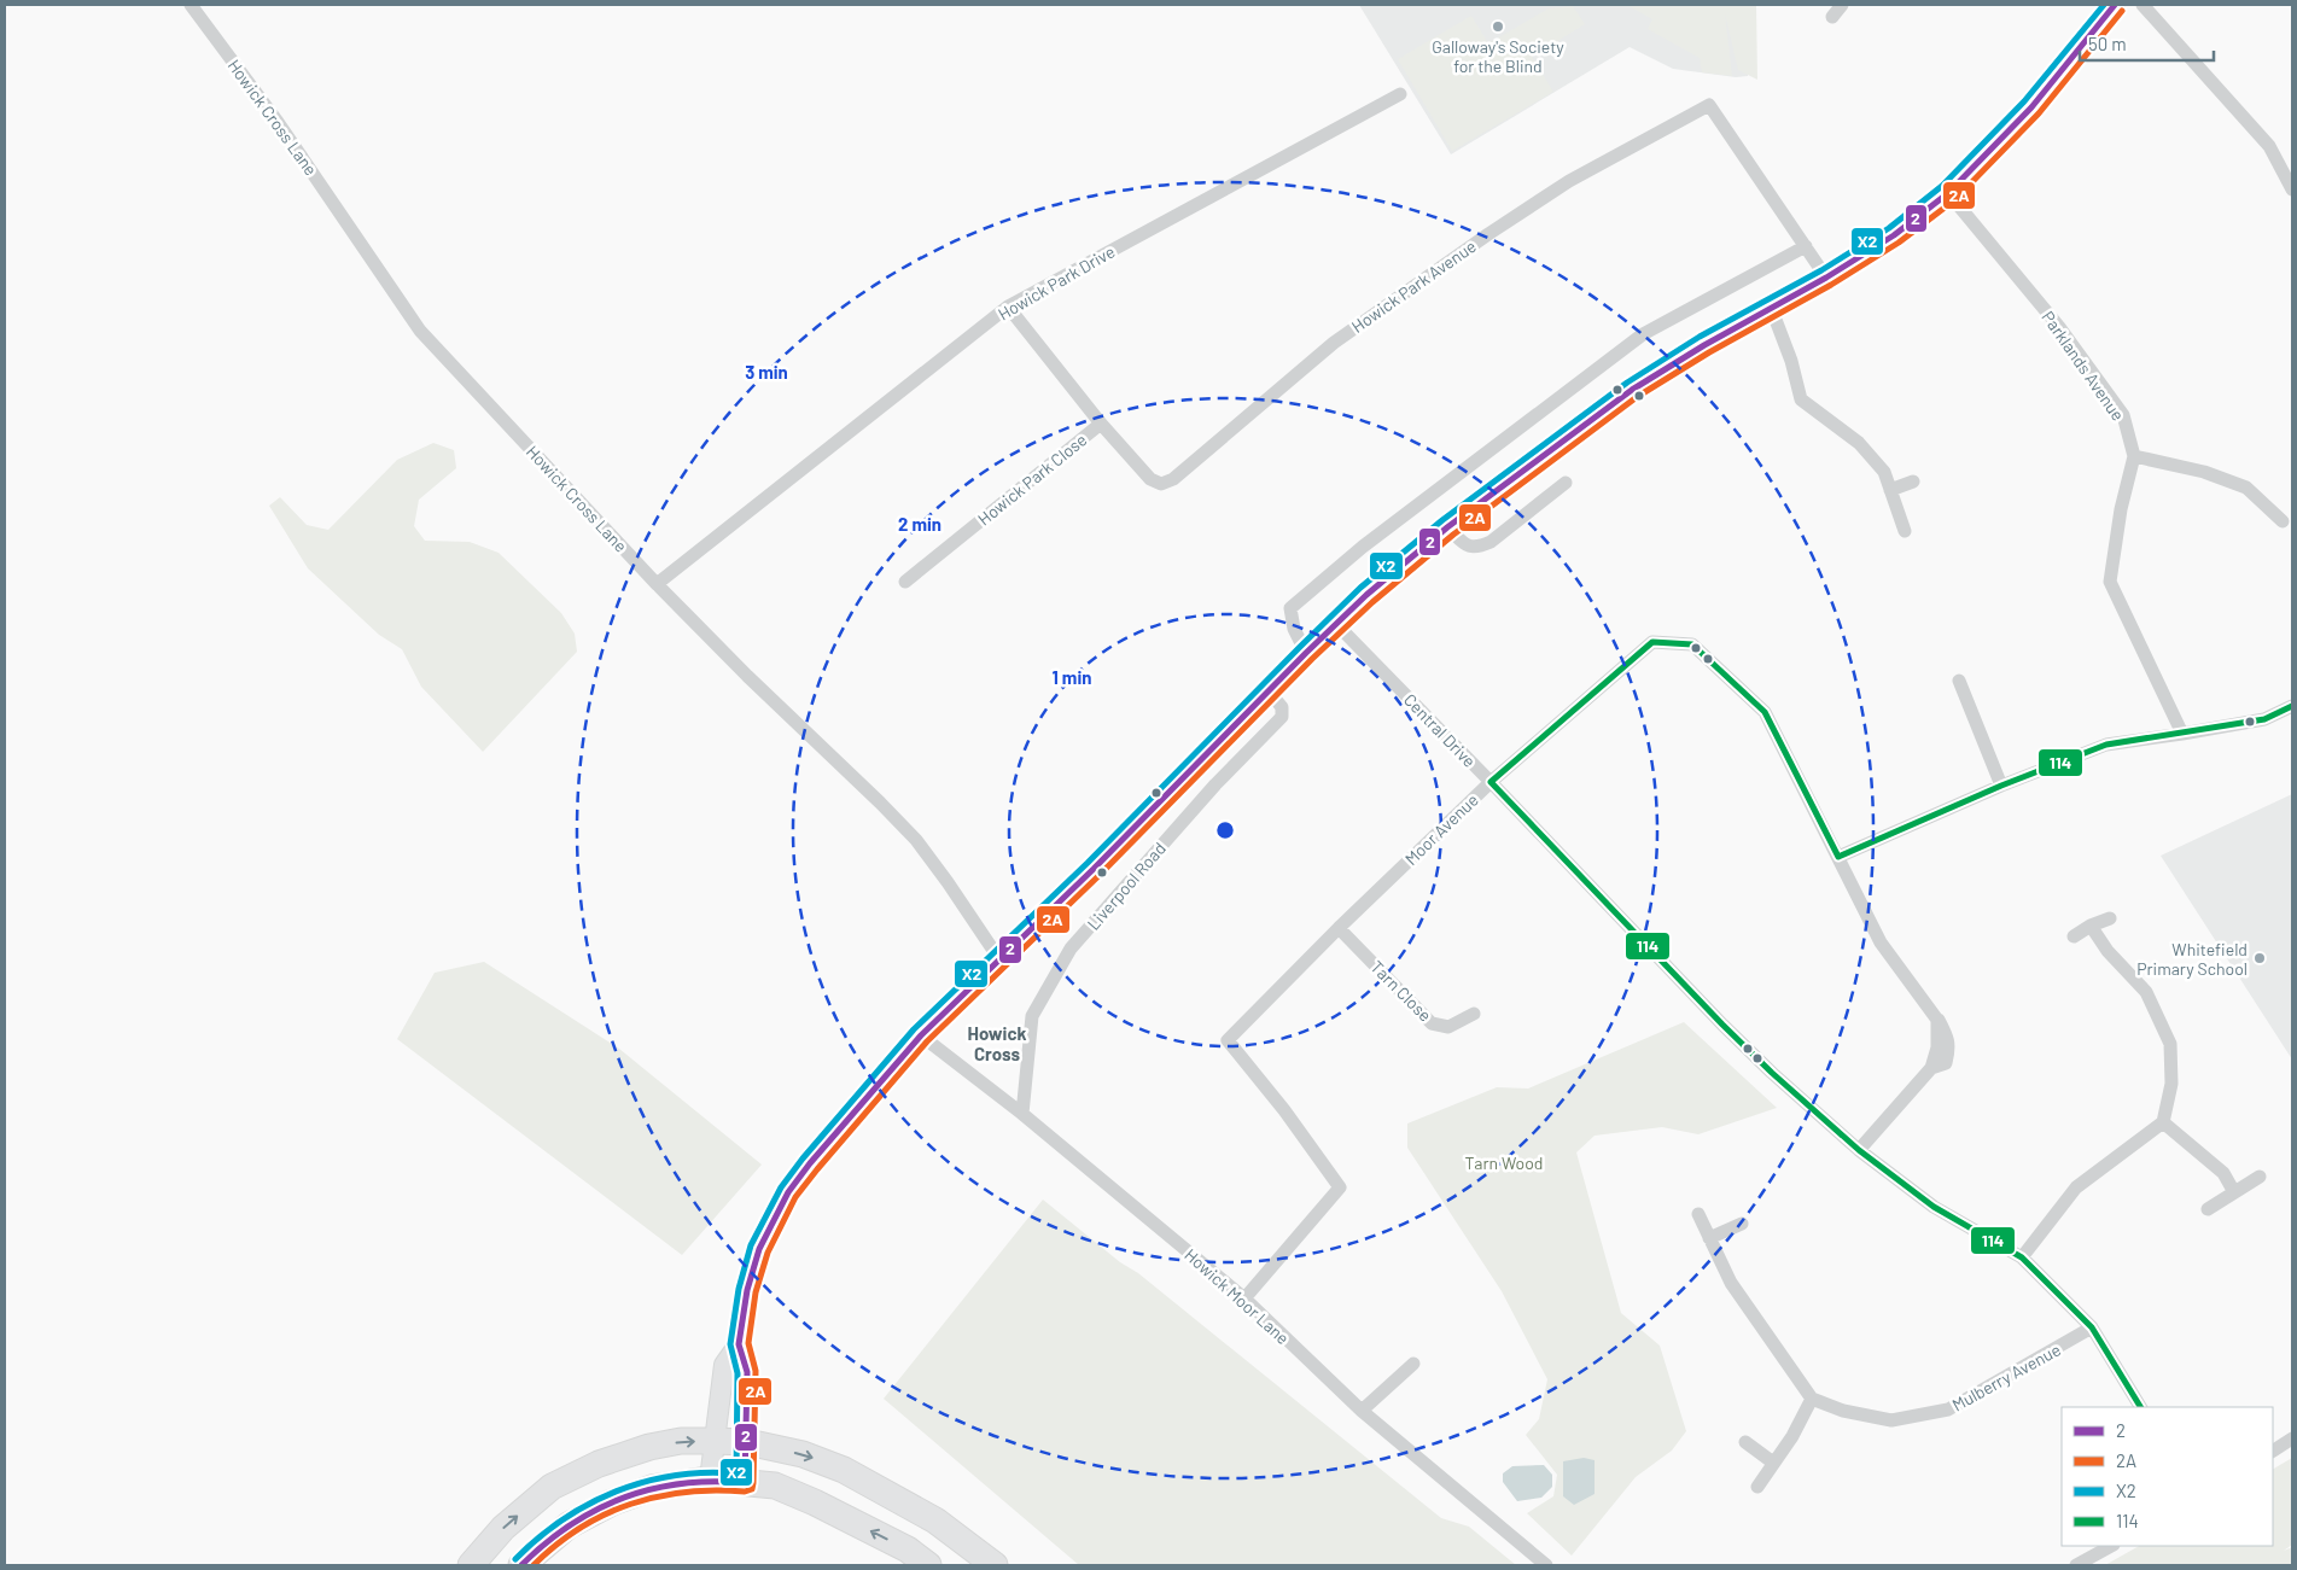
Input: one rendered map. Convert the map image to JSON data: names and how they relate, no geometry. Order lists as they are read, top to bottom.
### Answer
{
  "streets": {
    "street": [
      "Howick Cross Lane",
      "Howick Park Drive",
      "Howick Park Avenue",
      "Parklands Avenue",
      "Howick Park Close",
      "Central Drive",
      "Moor Avenue",
      "Liverpool Road",
      "Tarn Close",
      "Howick Moor Lane",
      "Mulberry Avenue"
    ]
  },
  "crossings": [
    ["Howick Cross Lane", "Howick Park Drive"],
    ["Howick Cross Lane", "Liverpool Road"],
    ["Howick Park Drive", "Howick Park Avenue"],
    ["Howick Park Avenue", "Howick Park Close"],
    ["Howick Park Avenue", "Liverpool Road"],
    ["Parklands Avenue", "Liverpool Road"],
    ["Central Drive", "Moor Avenue"],
    ["Central Drive", "Liverpool Road"],
    ["Central Drive", "Mulberry Avenue"],
    ["Moor Avenue", "Tarn Close"],
    ["Moor Avenue", "Howick Moor Lane"],
    ["Liverpool Road", "Howick Moor Lane"]
  ],
  "districts": ["Howick Cross"],
  "parks": ["Tarn Wood"],
  "places": ["Galloway's Society for the Blind", "Whitefield Primary School"],
  "lines": [
    "transit line 2",
    "transit line X2",
    "transit line 2A",
    "transit line 114"
  ],
  "legend": [
    "2",
    "2A",
    "X2",
    "114"
  ],
  "scale_bar": "50 m",
  "rings": ["3 min", "2 min", "1 min"]
}
